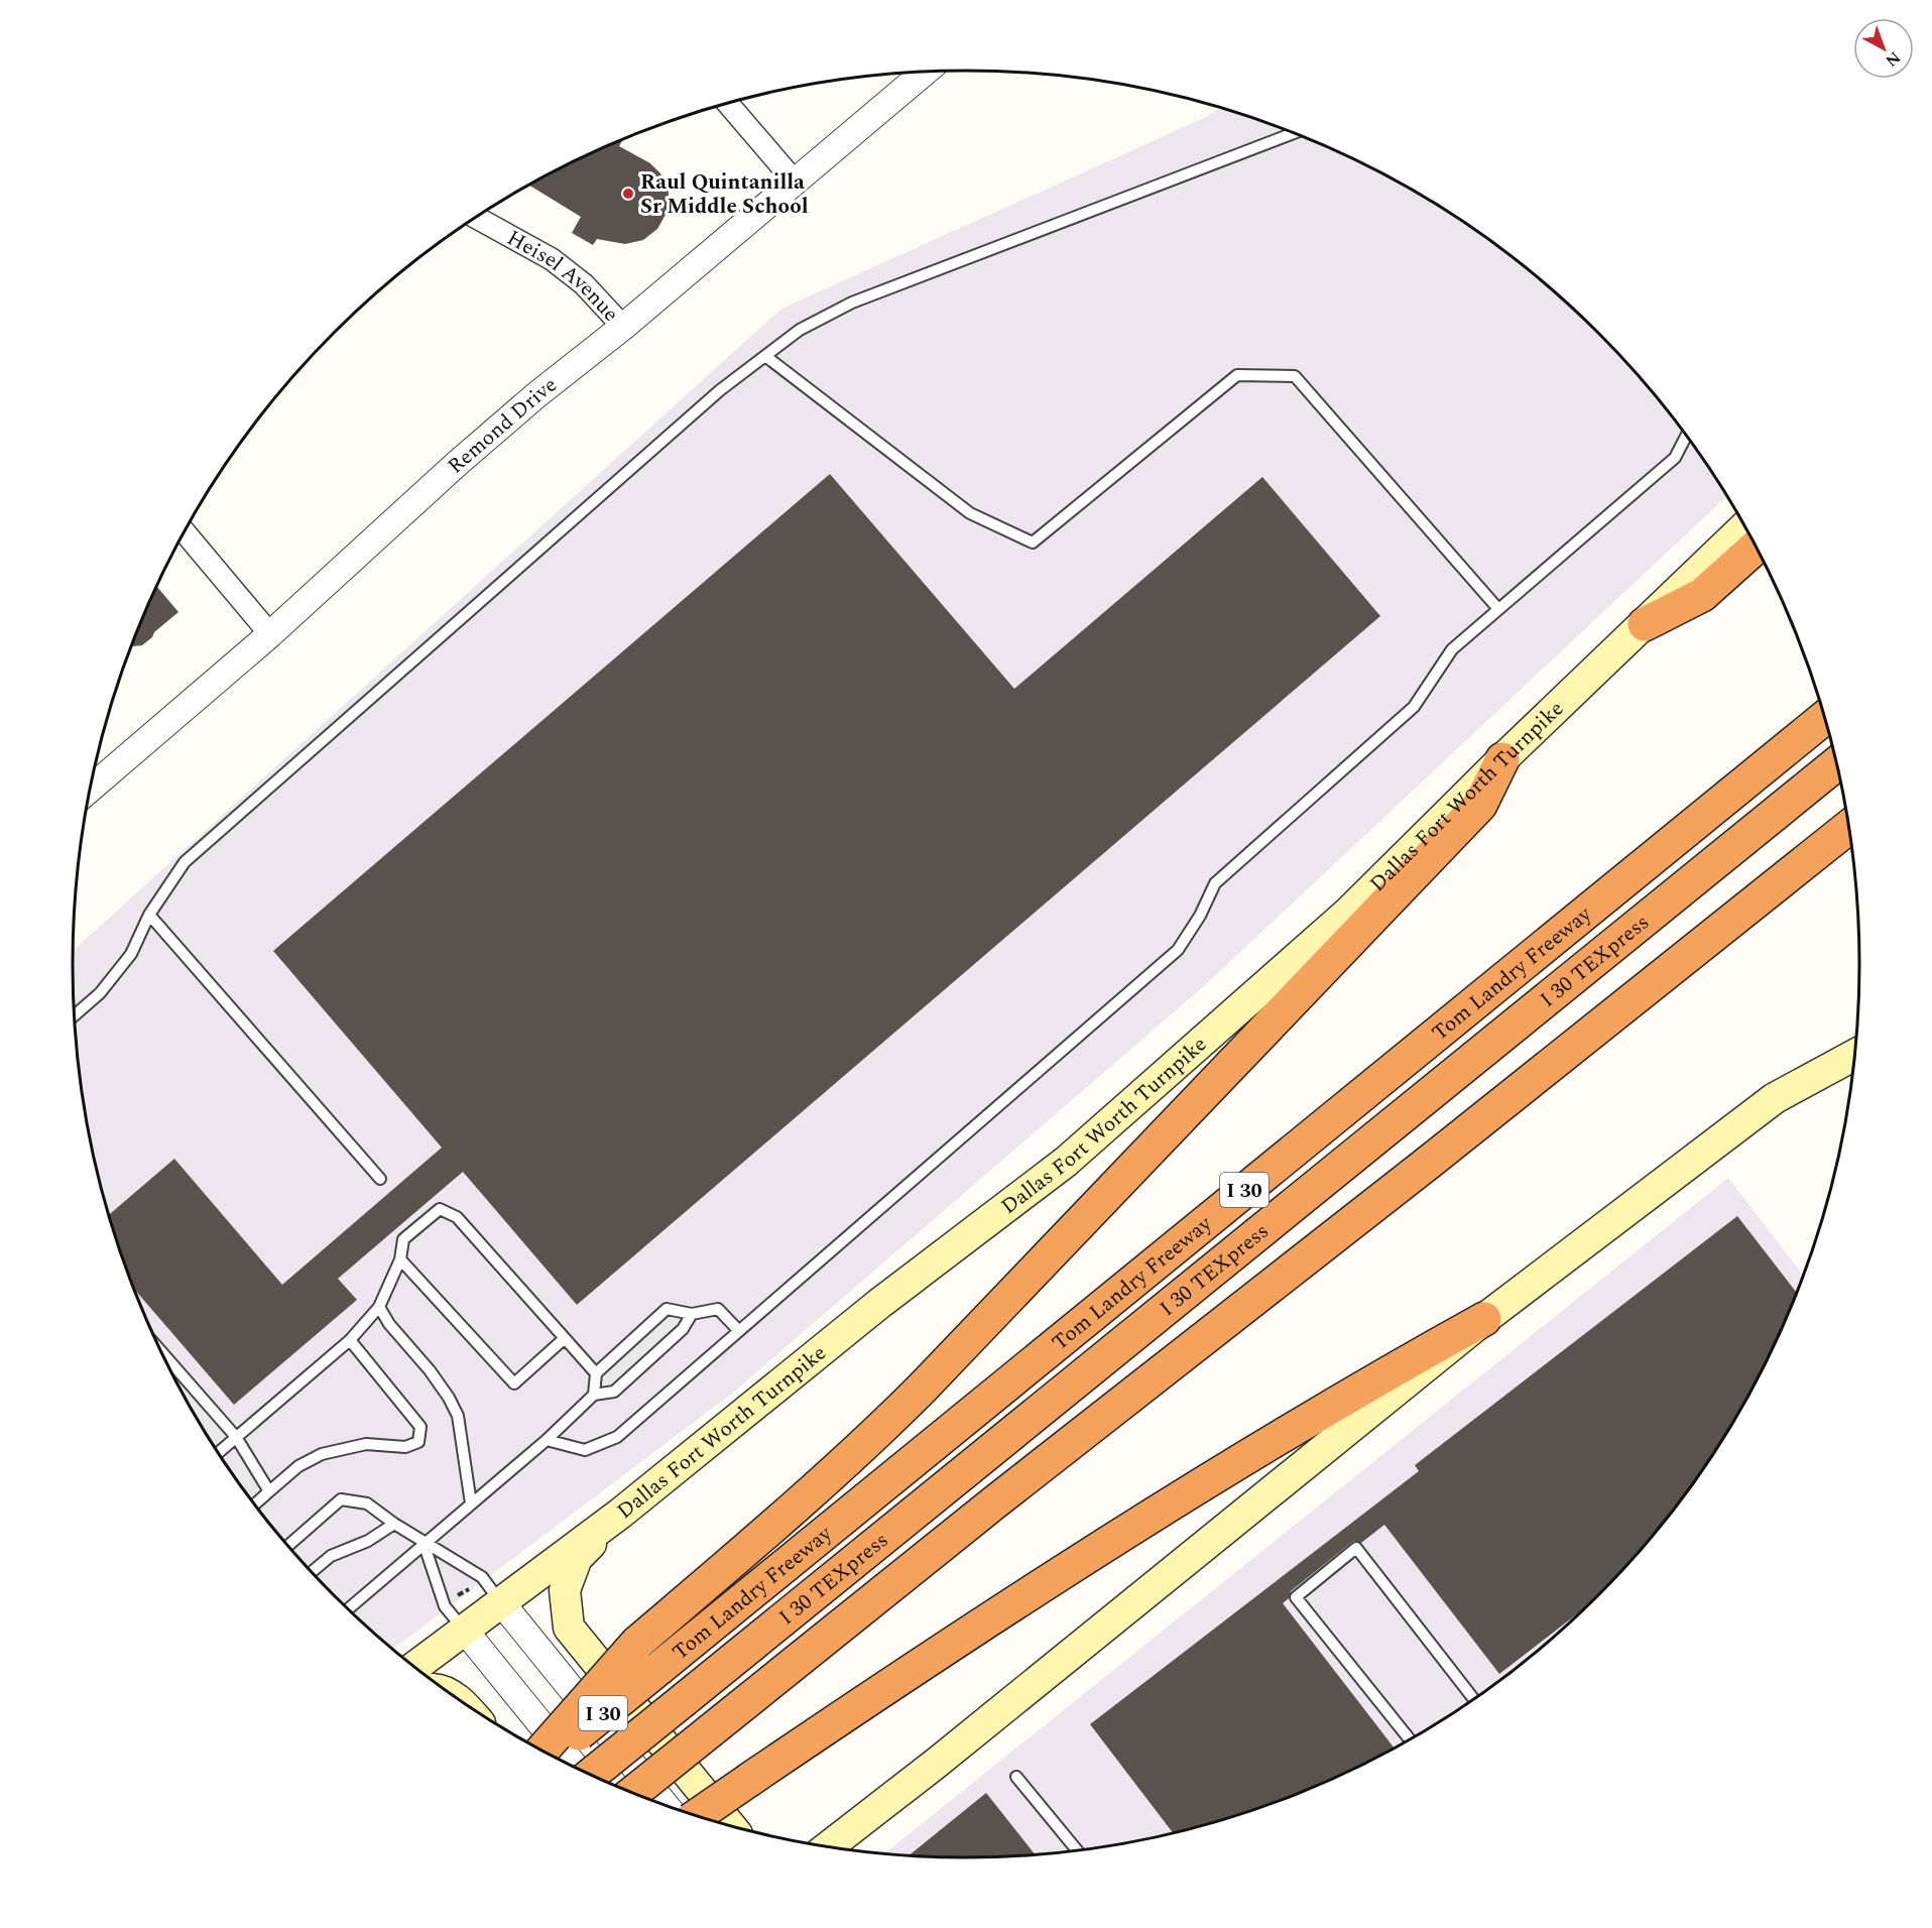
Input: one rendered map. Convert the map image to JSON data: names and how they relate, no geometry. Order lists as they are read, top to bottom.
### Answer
{
  "streets": {
    "highway": ["I 30 TEXpress", "Tom Landry Freeway", "I 30"],
    "main road": ["Dallas Fort Worth Turnpike"],
    "street": ["Heisel Avenue", "Remond Drive"]
  },
  "crossings": [
    ["Heisel Avenue", "Remond Drive"]
  ],
  "places": ["Raul Quintanilla Sr Middle School"],
  "north": "bottom right"
}
